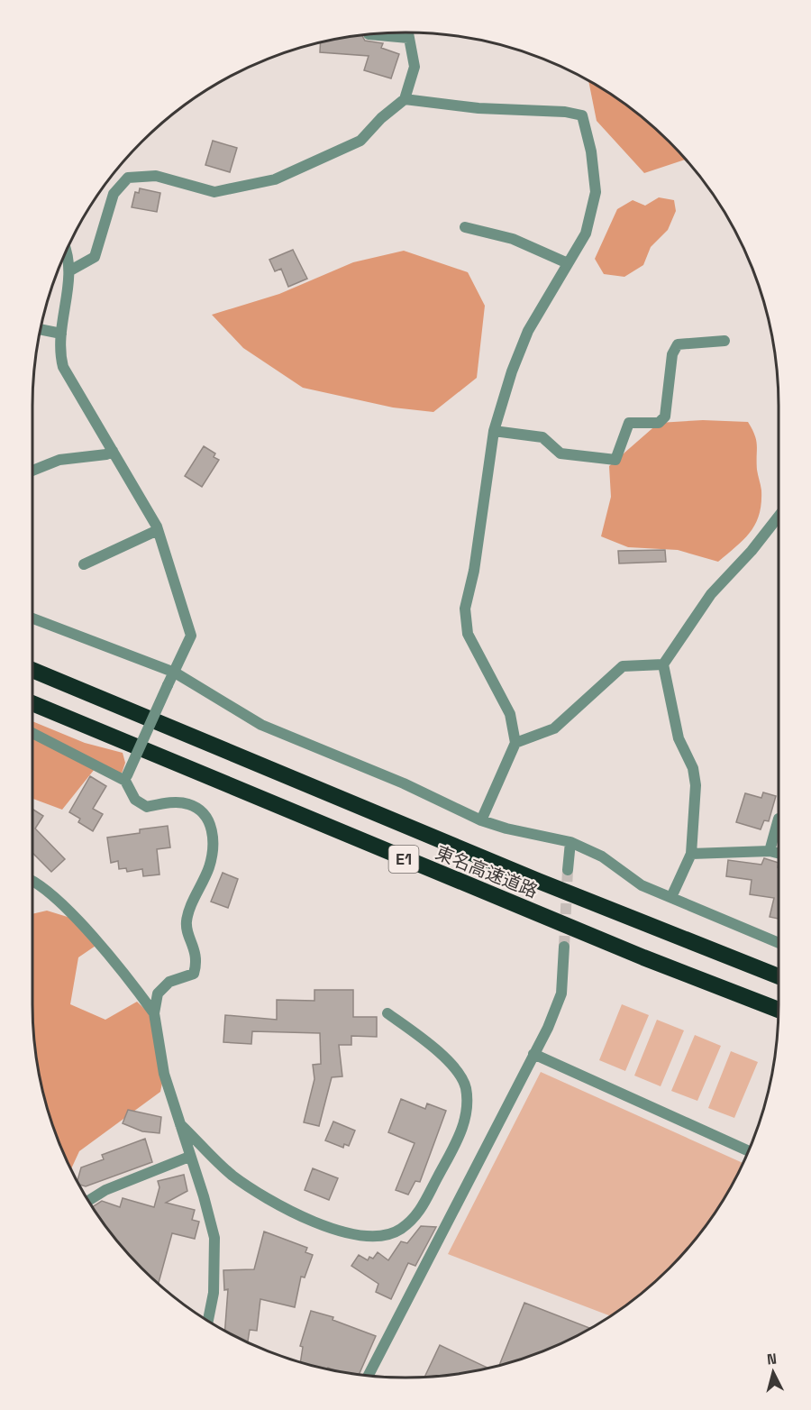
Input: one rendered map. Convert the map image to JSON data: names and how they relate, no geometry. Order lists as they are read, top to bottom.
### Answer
{
  "streets": {
    "highway": ["E1", "東名高速道路"]
  },
  "north": "top"
}
